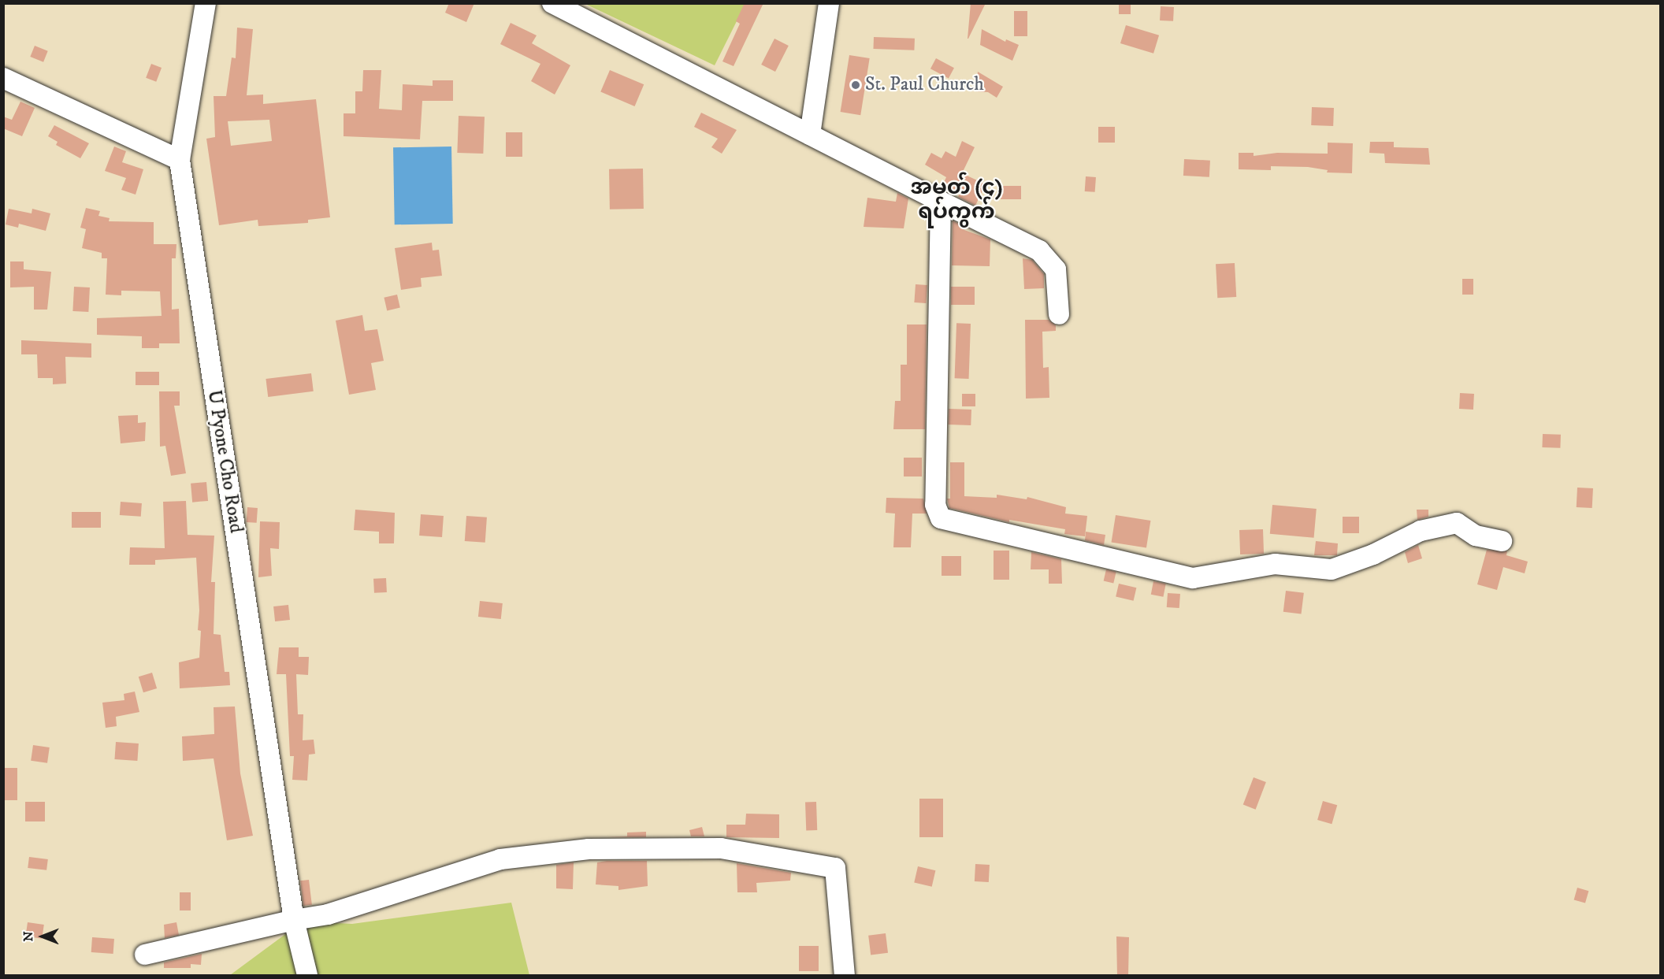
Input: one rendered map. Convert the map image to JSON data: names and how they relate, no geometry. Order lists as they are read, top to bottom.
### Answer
{
  "streets": {
    "street": ["U Pyone Cho Road"]
  },
  "districts": ["အမှတ် (၄) ရပ်ကွက်"],
  "places": ["St. Paul Church"],
  "north": "left"
}
